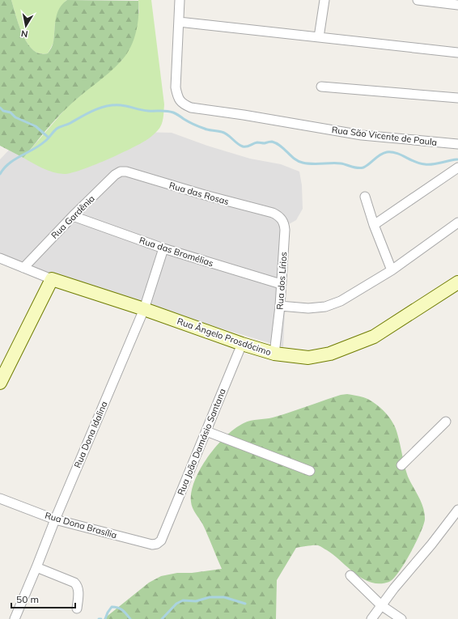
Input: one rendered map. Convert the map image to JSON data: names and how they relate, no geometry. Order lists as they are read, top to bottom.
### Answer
{
  "streets": {
    "street": [
      "Rua São Vicente de Paula",
      "Rua das Rosas",
      "Rua Gardênia",
      "Rua das Bromélias",
      "Rua dos Lírios",
      "Rua Ângelo Prosdócimo",
      "Rua Dona Idalina",
      "Rua João Damásio Santana",
      "Rua Dona Brasília"
    ]
  },
  "crossings": [
    ["Rua das Rosas", "Rua Gardênia"],
    ["Rua das Rosas", "Rua dos Lírios"],
    ["Rua Gardênia", "Rua das Bromélias"],
    ["Rua Gardênia", "Rua Ângelo Prosdócimo"],
    ["Rua das Bromélias", "Rua dos Lírios"],
    ["Rua das Bromélias", "Rua Dona Idalina"],
    ["Rua dos Lírios", "Rua Ângelo Prosdócimo"],
    ["Rua Ângelo Prosdócimo", "Rua Dona Idalina"],
    ["Rua Ângelo Prosdócimo", "Rua João Damásio Santana"],
    ["Rua Dona Idalina", "Rua Dona Brasília"],
    ["Rua João Damásio Santana", "Rua Dona Brasília"]
  ],
  "scale_bar": "50 m",
  "north": "bottom"
}
